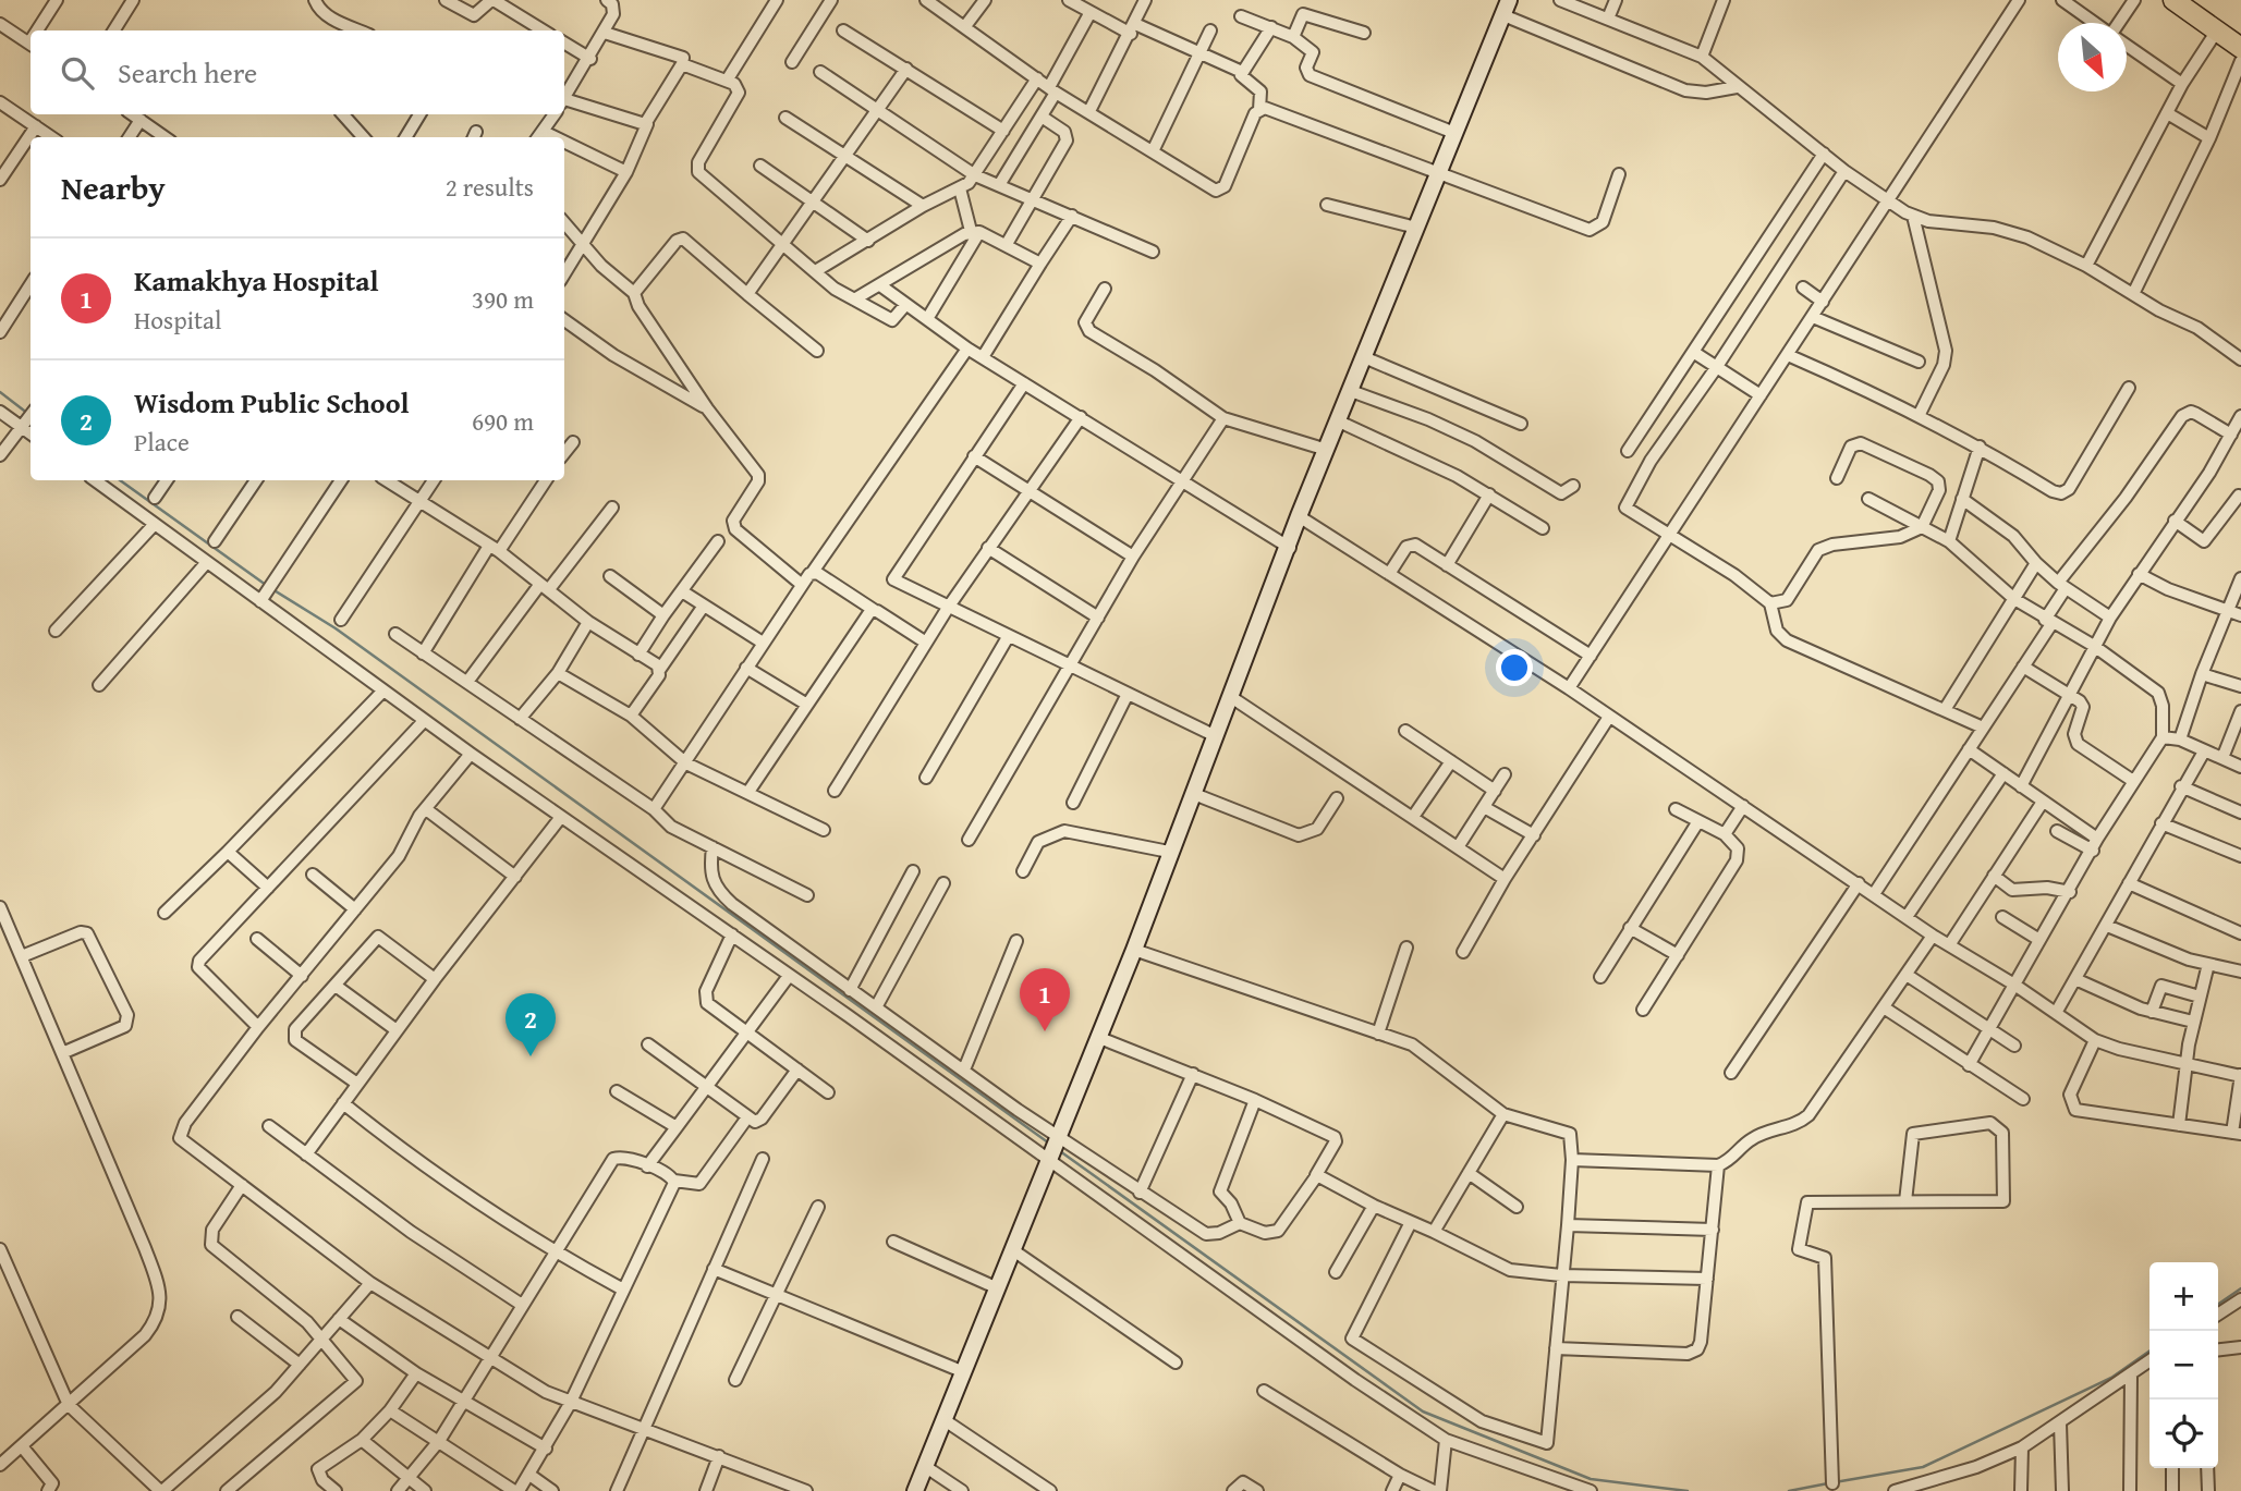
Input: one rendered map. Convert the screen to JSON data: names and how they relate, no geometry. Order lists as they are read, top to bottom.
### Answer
{
  "north": "bottom right",
  "page": {
    "search": "Search here",
    "heading": ["Nearby", "2 results"],
    "list": [
      {
        "mark": "1",
        "name": "Kamakhya Hospital",
        "note": "Hospital",
        "value": "390 m"
      },
      {
        "mark": "2",
        "name": "Wisdom Public School",
        "note": "Place",
        "value": "690 m"
      }
    ],
    "pins": ["1", "2"],
    "map_buttons": ["+", "−"]
  }
}
